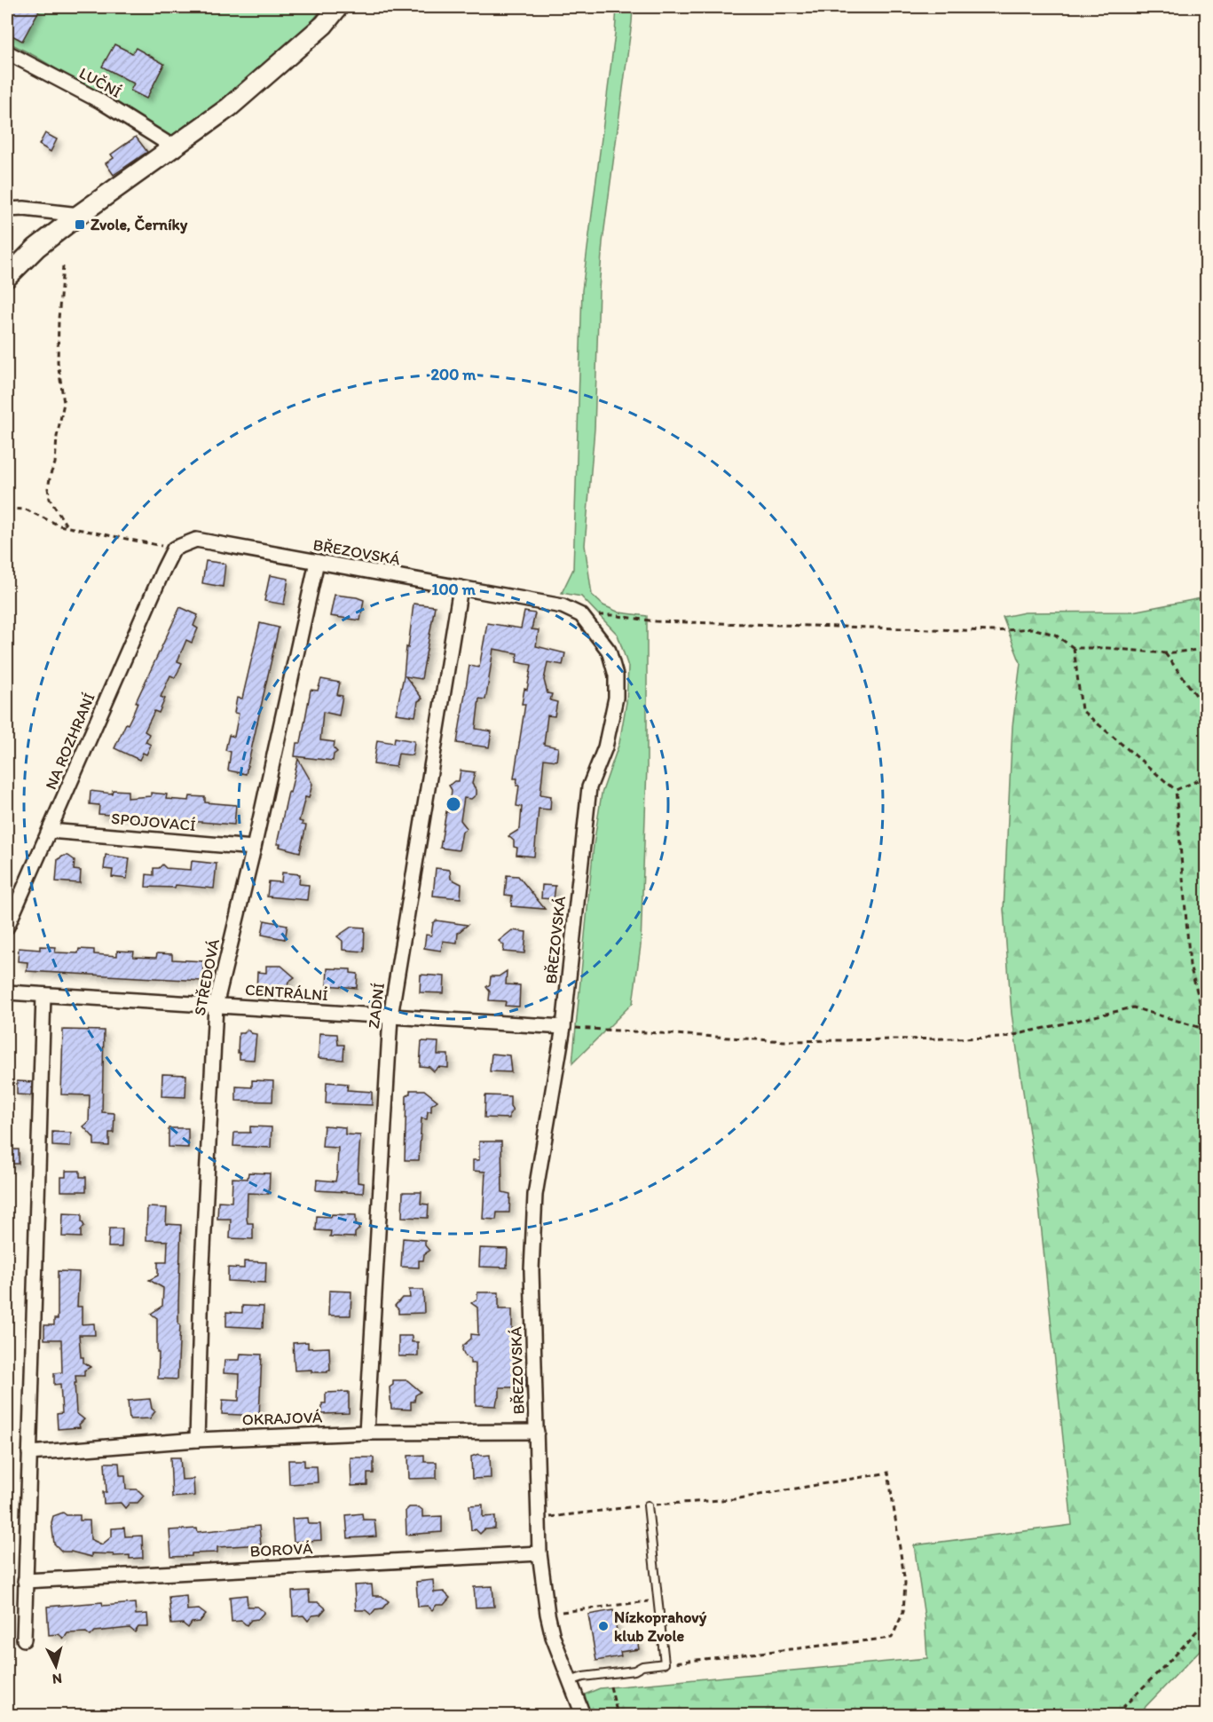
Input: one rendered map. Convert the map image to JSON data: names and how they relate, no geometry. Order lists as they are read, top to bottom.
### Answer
{
  "streets": {
    "street": [
      "LUČNÍ",
      "BŘEZOVSKÁ",
      "NA ROZHRANÍ",
      "SPOJOVACÍ",
      "STŘEDOVÁ",
      "CENTRÁLNÍ",
      "ZADNÍ",
      "OKRAJOVÁ",
      "BOROVÁ"
    ]
  },
  "crossings": [
    ["BŘEZOVSKÁ", "NA ROZHRANÍ"],
    ["BŘEZOVSKÁ", "STŘEDOVÁ"],
    ["BŘEZOVSKÁ", "CENTRÁLNÍ"],
    ["BŘEZOVSKÁ", "ZADNÍ"],
    ["BŘEZOVSKÁ", "OKRAJOVÁ"],
    ["BŘEZOVSKÁ", "BOROVÁ"],
    ["NA ROZHRANÍ", "SPOJOVACÍ"],
    ["SPOJOVACÍ", "STŘEDOVÁ"],
    ["STŘEDOVÁ", "CENTRÁLNÍ"],
    ["STŘEDOVÁ", "OKRAJOVÁ"],
    ["CENTRÁLNÍ", "ZADNÍ"],
    ["ZADNÍ", "OKRAJOVÁ"]
  ],
  "places": {
    "transit": ["Zvole, Černíky"],
    "other": ["Nízkoprahový klub Zvole"]
  },
  "north": "bottom",
  "rings": ["200 m", "100 m"]
}
